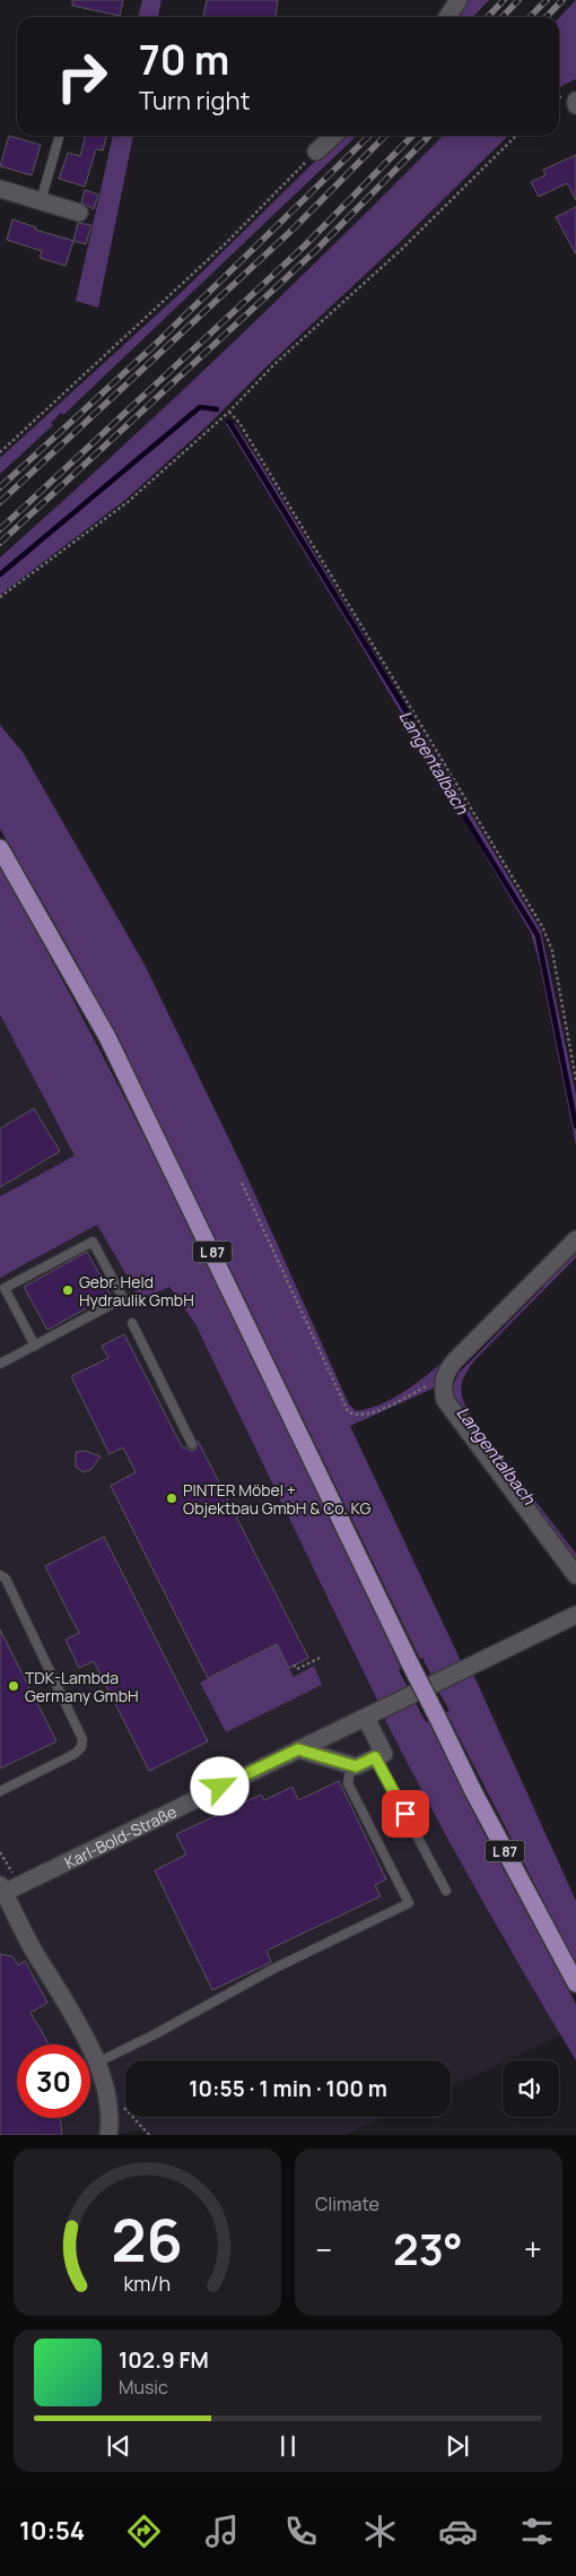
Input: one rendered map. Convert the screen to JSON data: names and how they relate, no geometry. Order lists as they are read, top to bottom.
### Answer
{
  "streets": {
    "main road": ["L 87"],
    "street": ["Karl-Bold-Straße"]
  },
  "water": ["Langentalbach"],
  "places": ["Gebr. Held Hydraulik GmbH", "PINTER Möbel + Objektbau GmbH & Co. KG", "TDK-Lambda Germany GmbH"],
  "page": {
    "turn": ["70 m", "Turn right"],
    "limit": "30",
    "trip": "10:55 · 1 min · 100 m",
    "tile": "Climate",
    "heat": ["−", "23°", "+"],
    "song": ["102.9 FM", "Music"],
    "tabs": "10:54",
    "gauge": ["26", "km/h"]
  }
}
